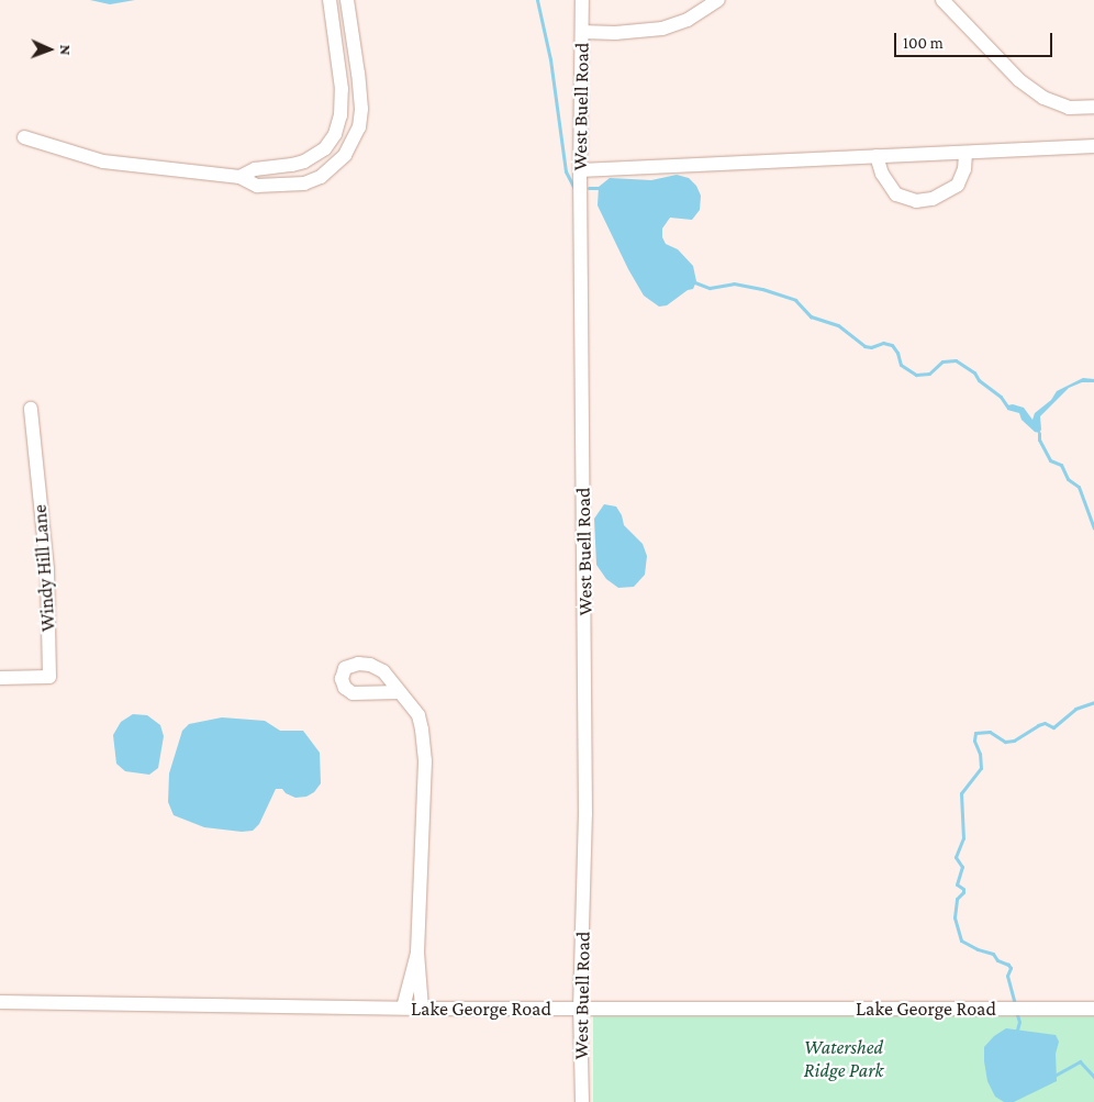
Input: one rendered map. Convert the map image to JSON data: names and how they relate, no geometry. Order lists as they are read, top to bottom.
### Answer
{
  "streets": {
    "street": ["West Buell Road", "Windy Hill Lane", "Lake George Road"]
  },
  "crossings": [
    ["West Buell Road", "Lake George Road"]
  ],
  "parks": ["Watershed Ridge Park"],
  "scale_bar": "100 m",
  "north": "right"
}
